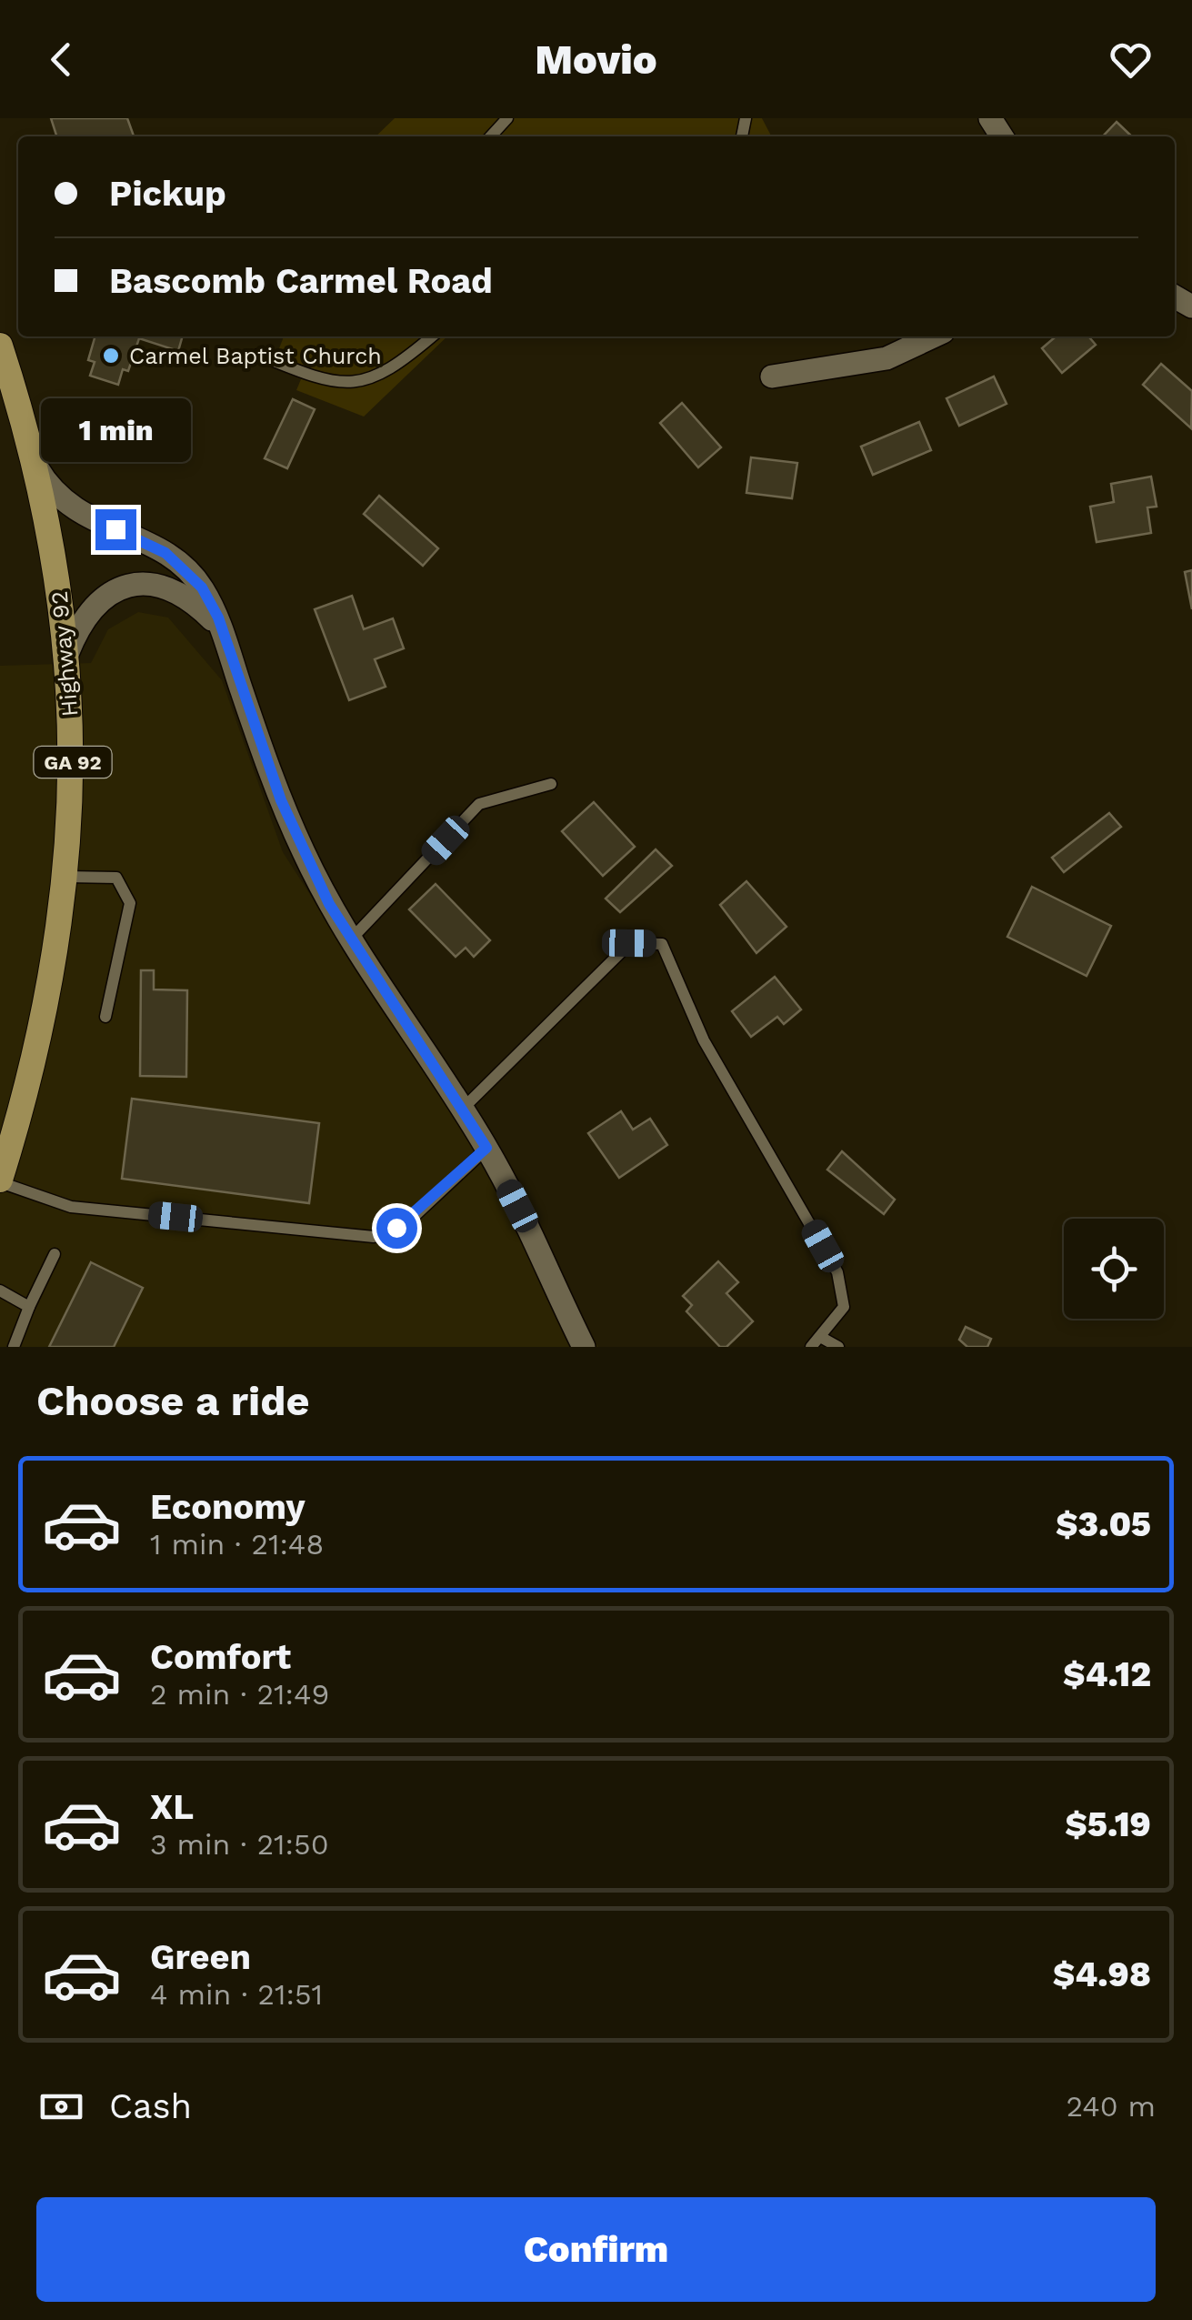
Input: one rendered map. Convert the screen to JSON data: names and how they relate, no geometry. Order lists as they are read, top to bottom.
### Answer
{
  "streets": {
    "main road": ["Highway 92", "GA 92"]
  },
  "places": ["Carmel Baptist Church"],
  "page": {
    "header": "Movio",
    "banner": ["Pickup", "Bascomb Carmel Road"],
    "bubble": "1 min",
    "heading": "Choose a ride",
    "list": [
      {
        "name": "Economy",
        "note": "1 min · 21:48",
        "value": "$3.05"
      },
      {
        "name": "Comfort",
        "note": "2 min · 21:49",
        "value": "$4.12"
      },
      {
        "name": "XL",
        "note": "3 min · 21:50",
        "value": "$5.19"
      },
      {
        "name": "Green",
        "note": "4 min · 21:51",
        "value": "$4.98"
      }
    ],
    "pay": ["Cash", "240 m"],
    "buttons": "Confirm"
  }
}
